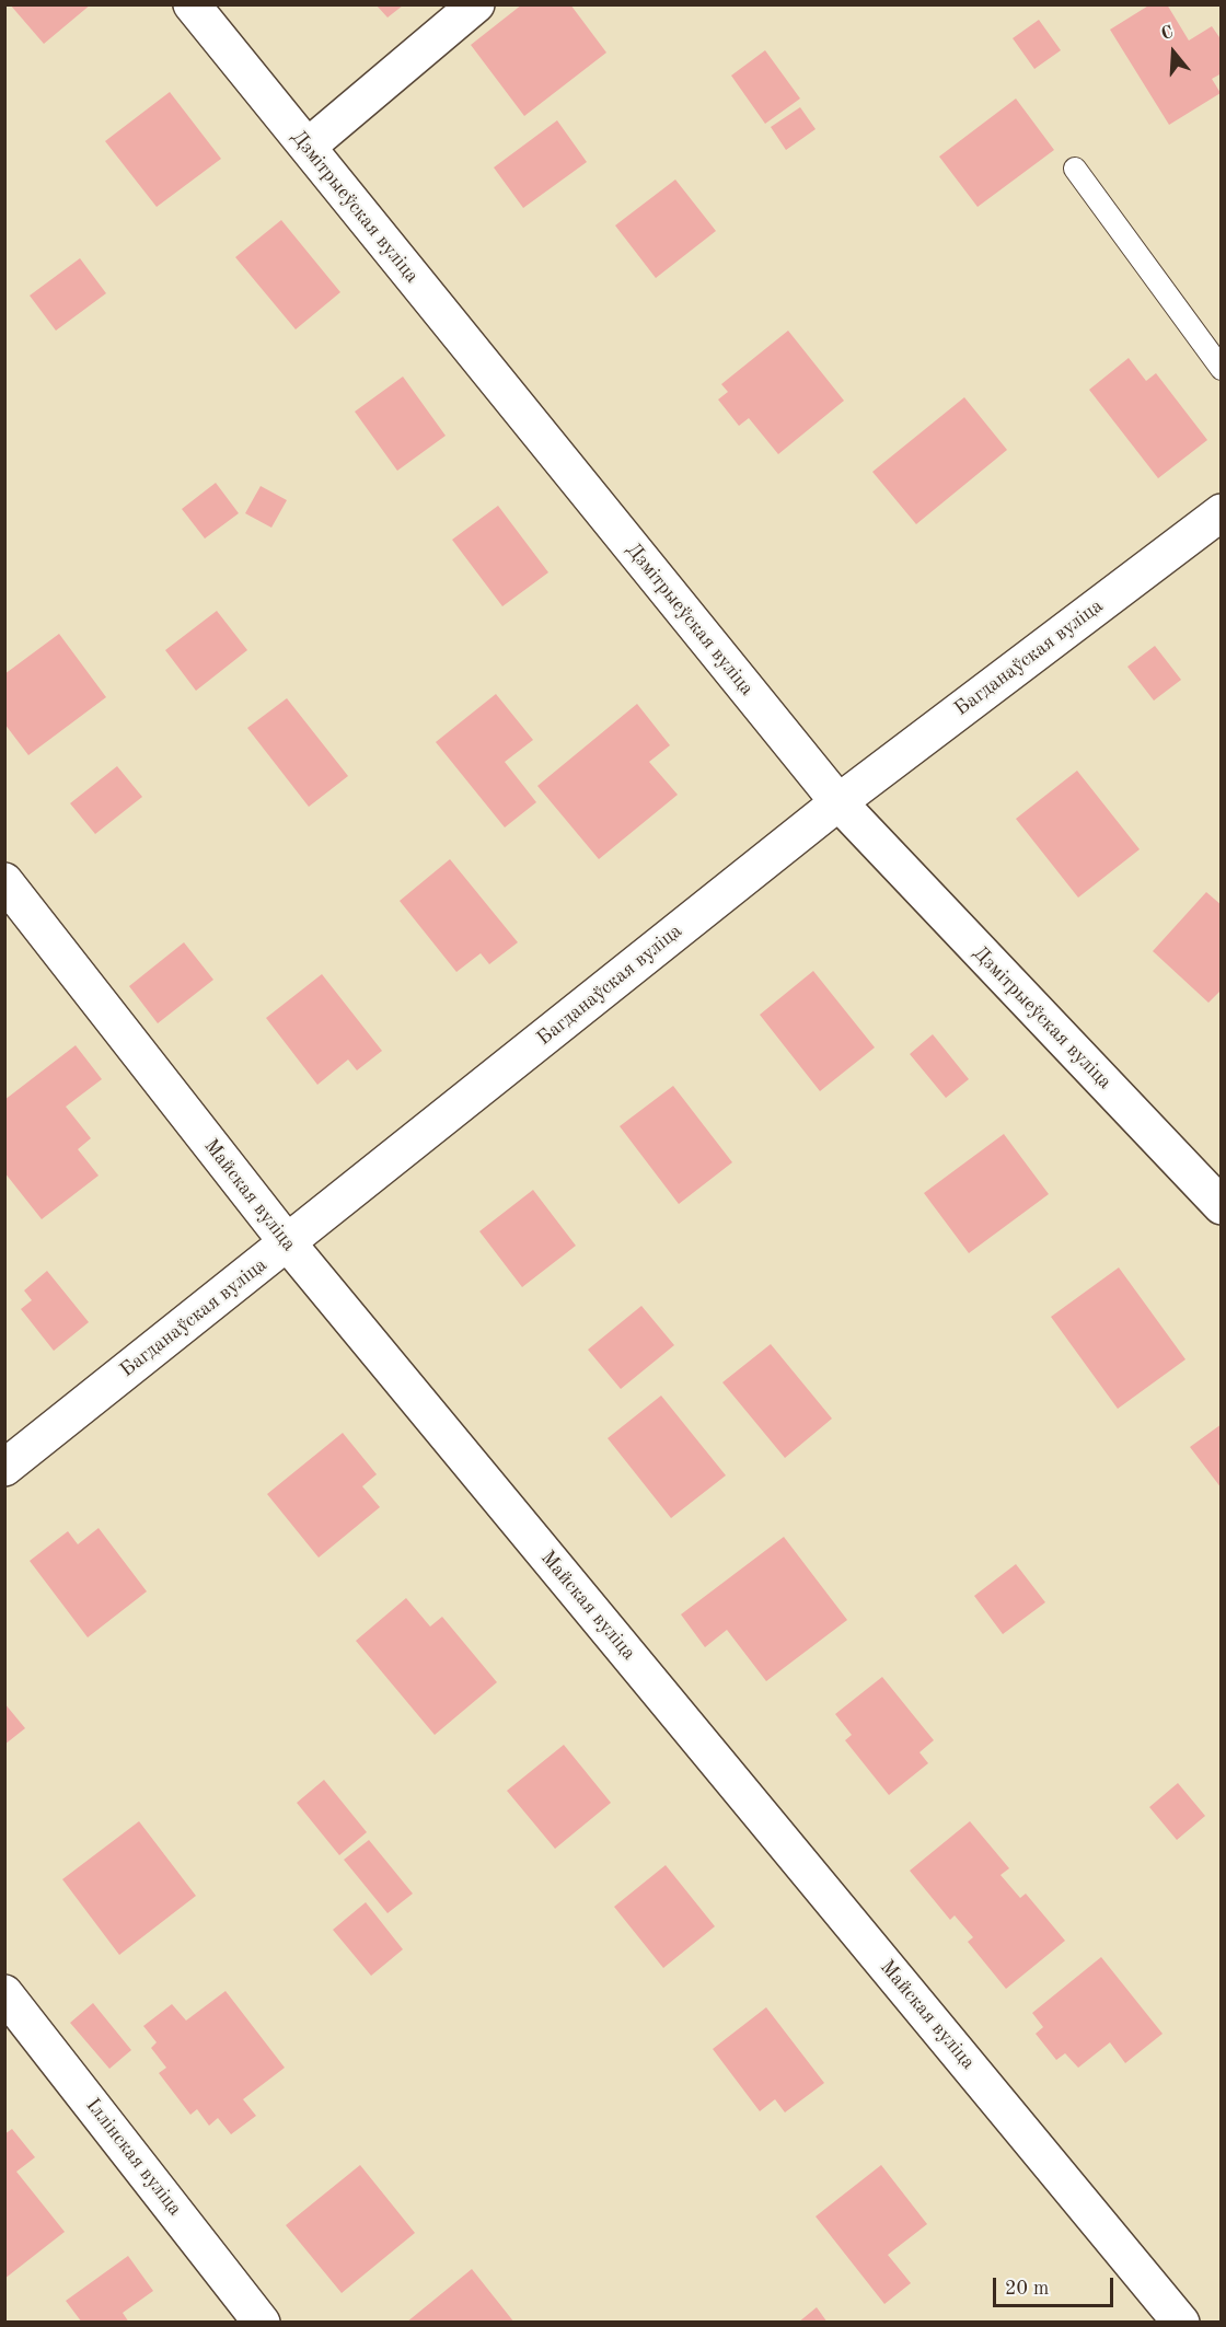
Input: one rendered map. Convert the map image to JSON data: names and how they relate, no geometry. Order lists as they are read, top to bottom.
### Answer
{
  "streets": {
    "street": [
      "Дзмітрыеўская вуліца",
      "Багданаўская вуліца",
      "Майская вуліца",
      "Іллінская вуліца"
    ]
  },
  "crossings": [
    ["Дзмітрыеўская вуліца", "Багданаўская вуліца"],
    ["Багданаўская вуліца", "Майская вуліца"]
  ],
  "scale_bar": "20 m",
  "north": "top"
}
